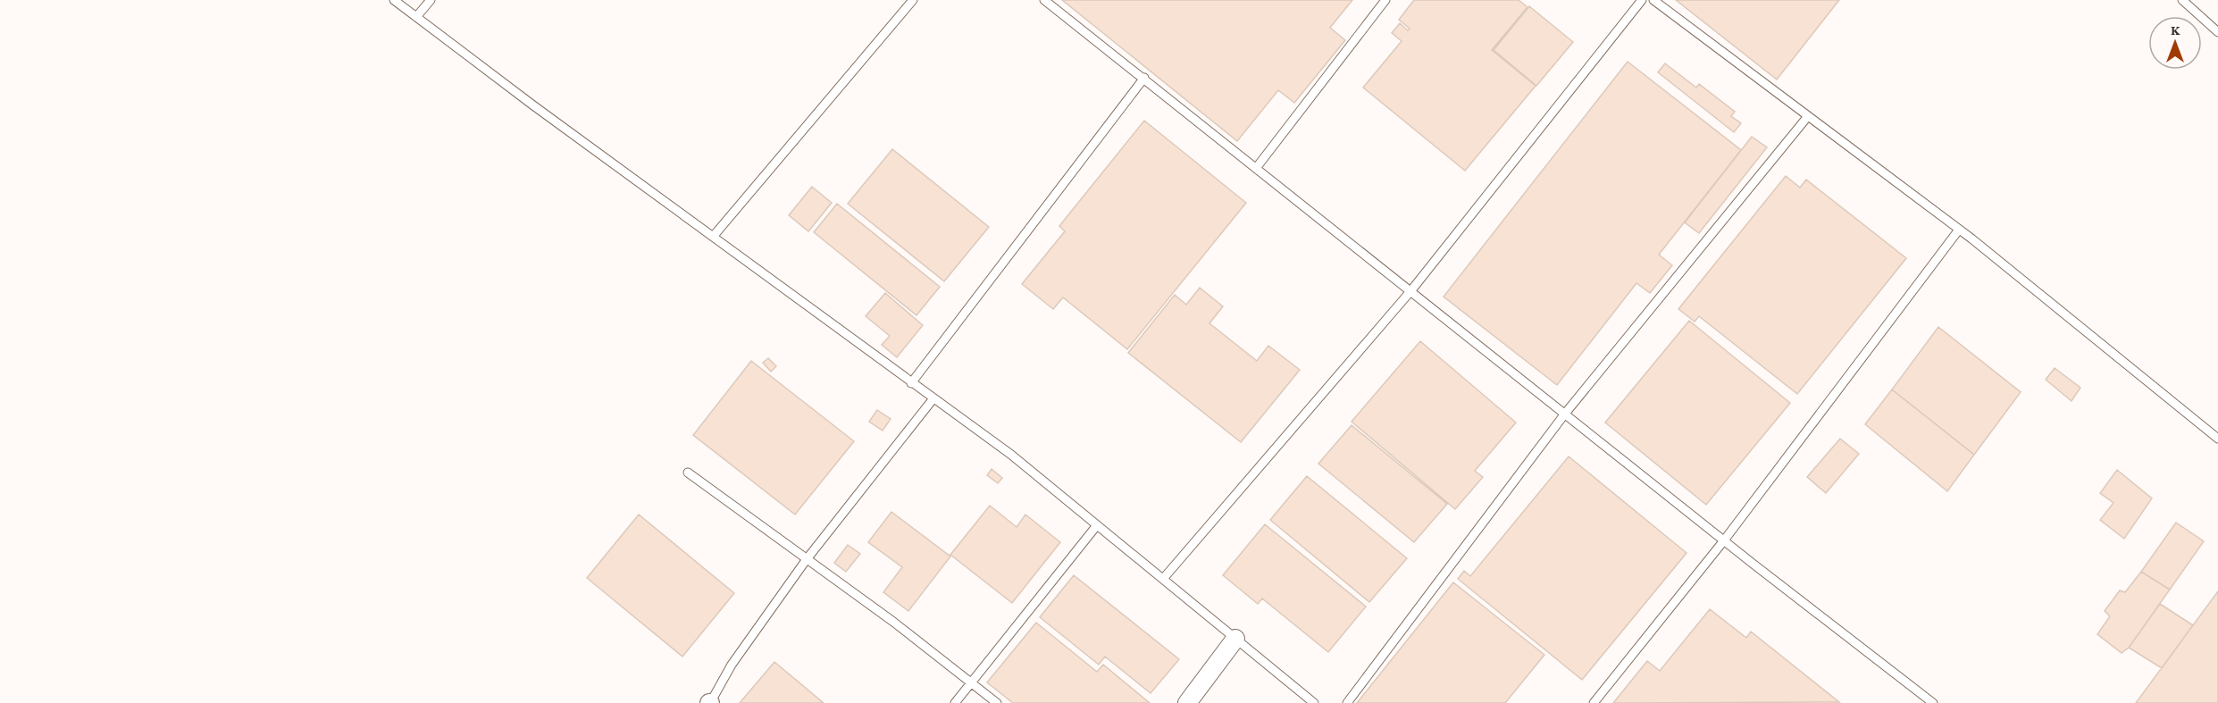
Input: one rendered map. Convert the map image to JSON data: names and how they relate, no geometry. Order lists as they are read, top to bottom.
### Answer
{
  "north": "top"
}
